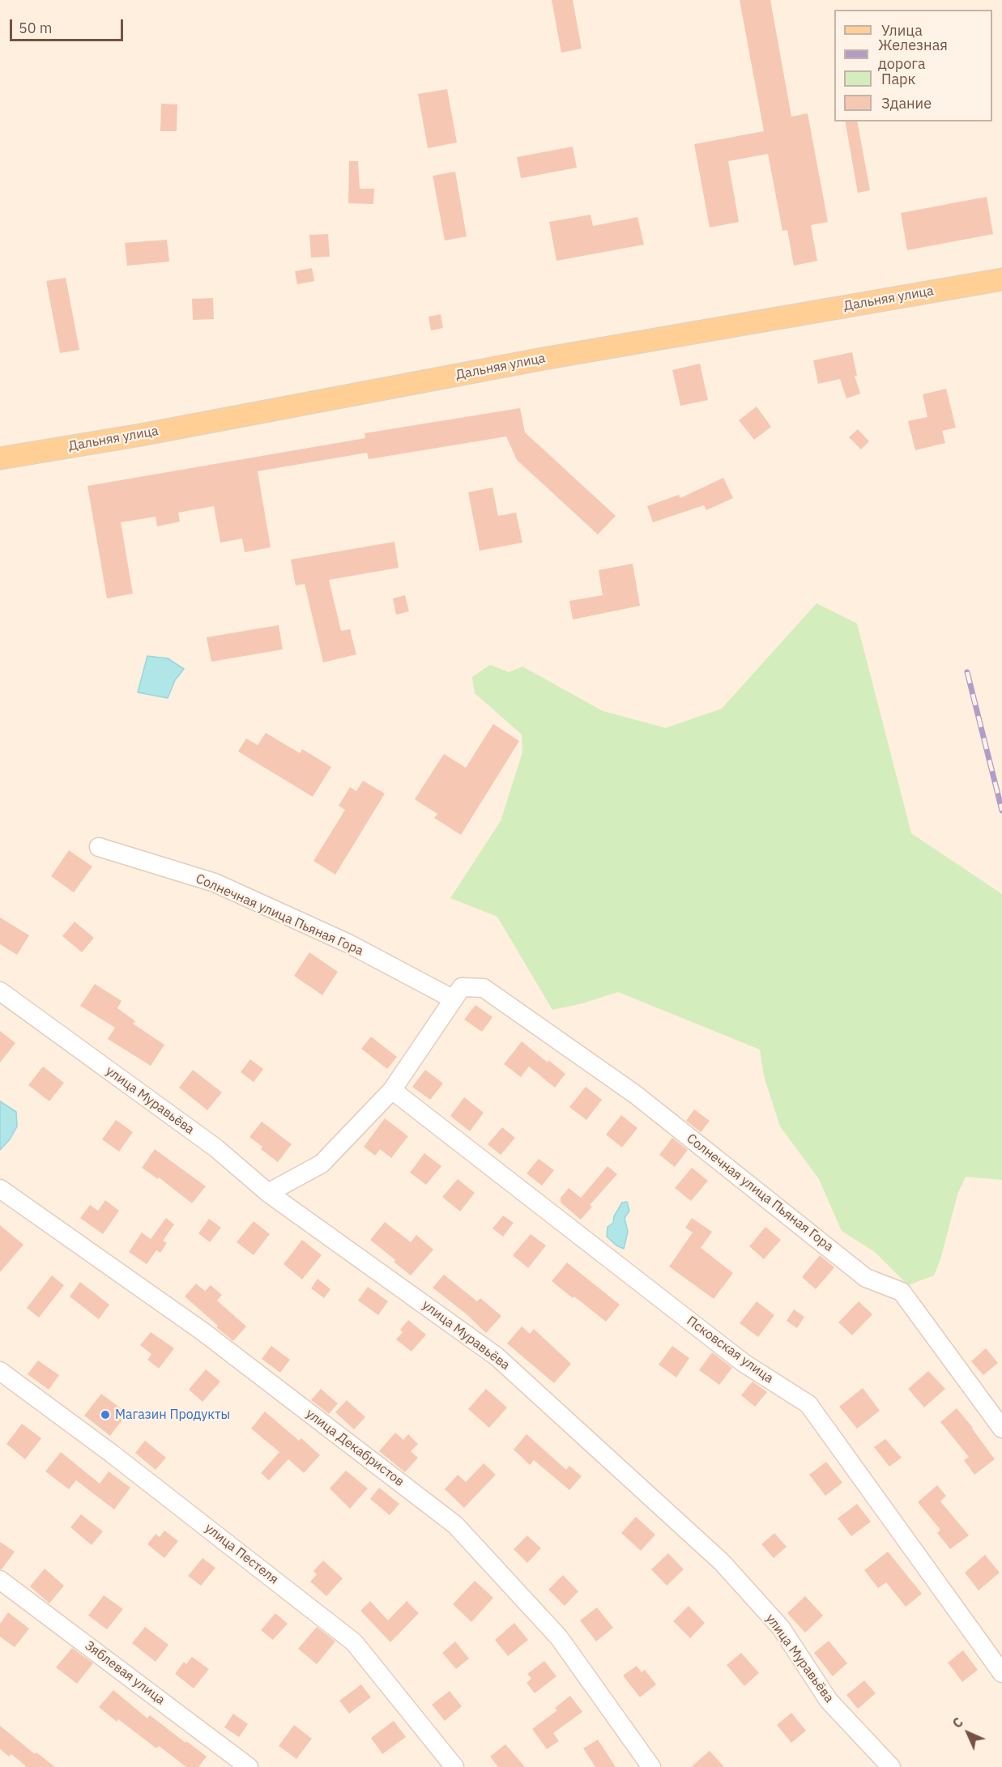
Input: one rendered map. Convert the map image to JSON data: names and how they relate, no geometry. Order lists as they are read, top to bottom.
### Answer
{
  "streets": {
    "main road": ["Дальняя улица"],
    "street": [
      "Солнечная улица Пьяная Гора",
      "улица Муравьёва",
      "Псковская улица",
      "улица Декабристов",
      "улица Пестеля",
      "Зяблевая улица"
    ]
  },
  "places": ["Магазин Продукты"],
  "legend": [
    "Улица",
    "Железная дорога",
    "Парк",
    "Здание"
  ],
  "scale_bar": "50 m",
  "north": "top left"
}
